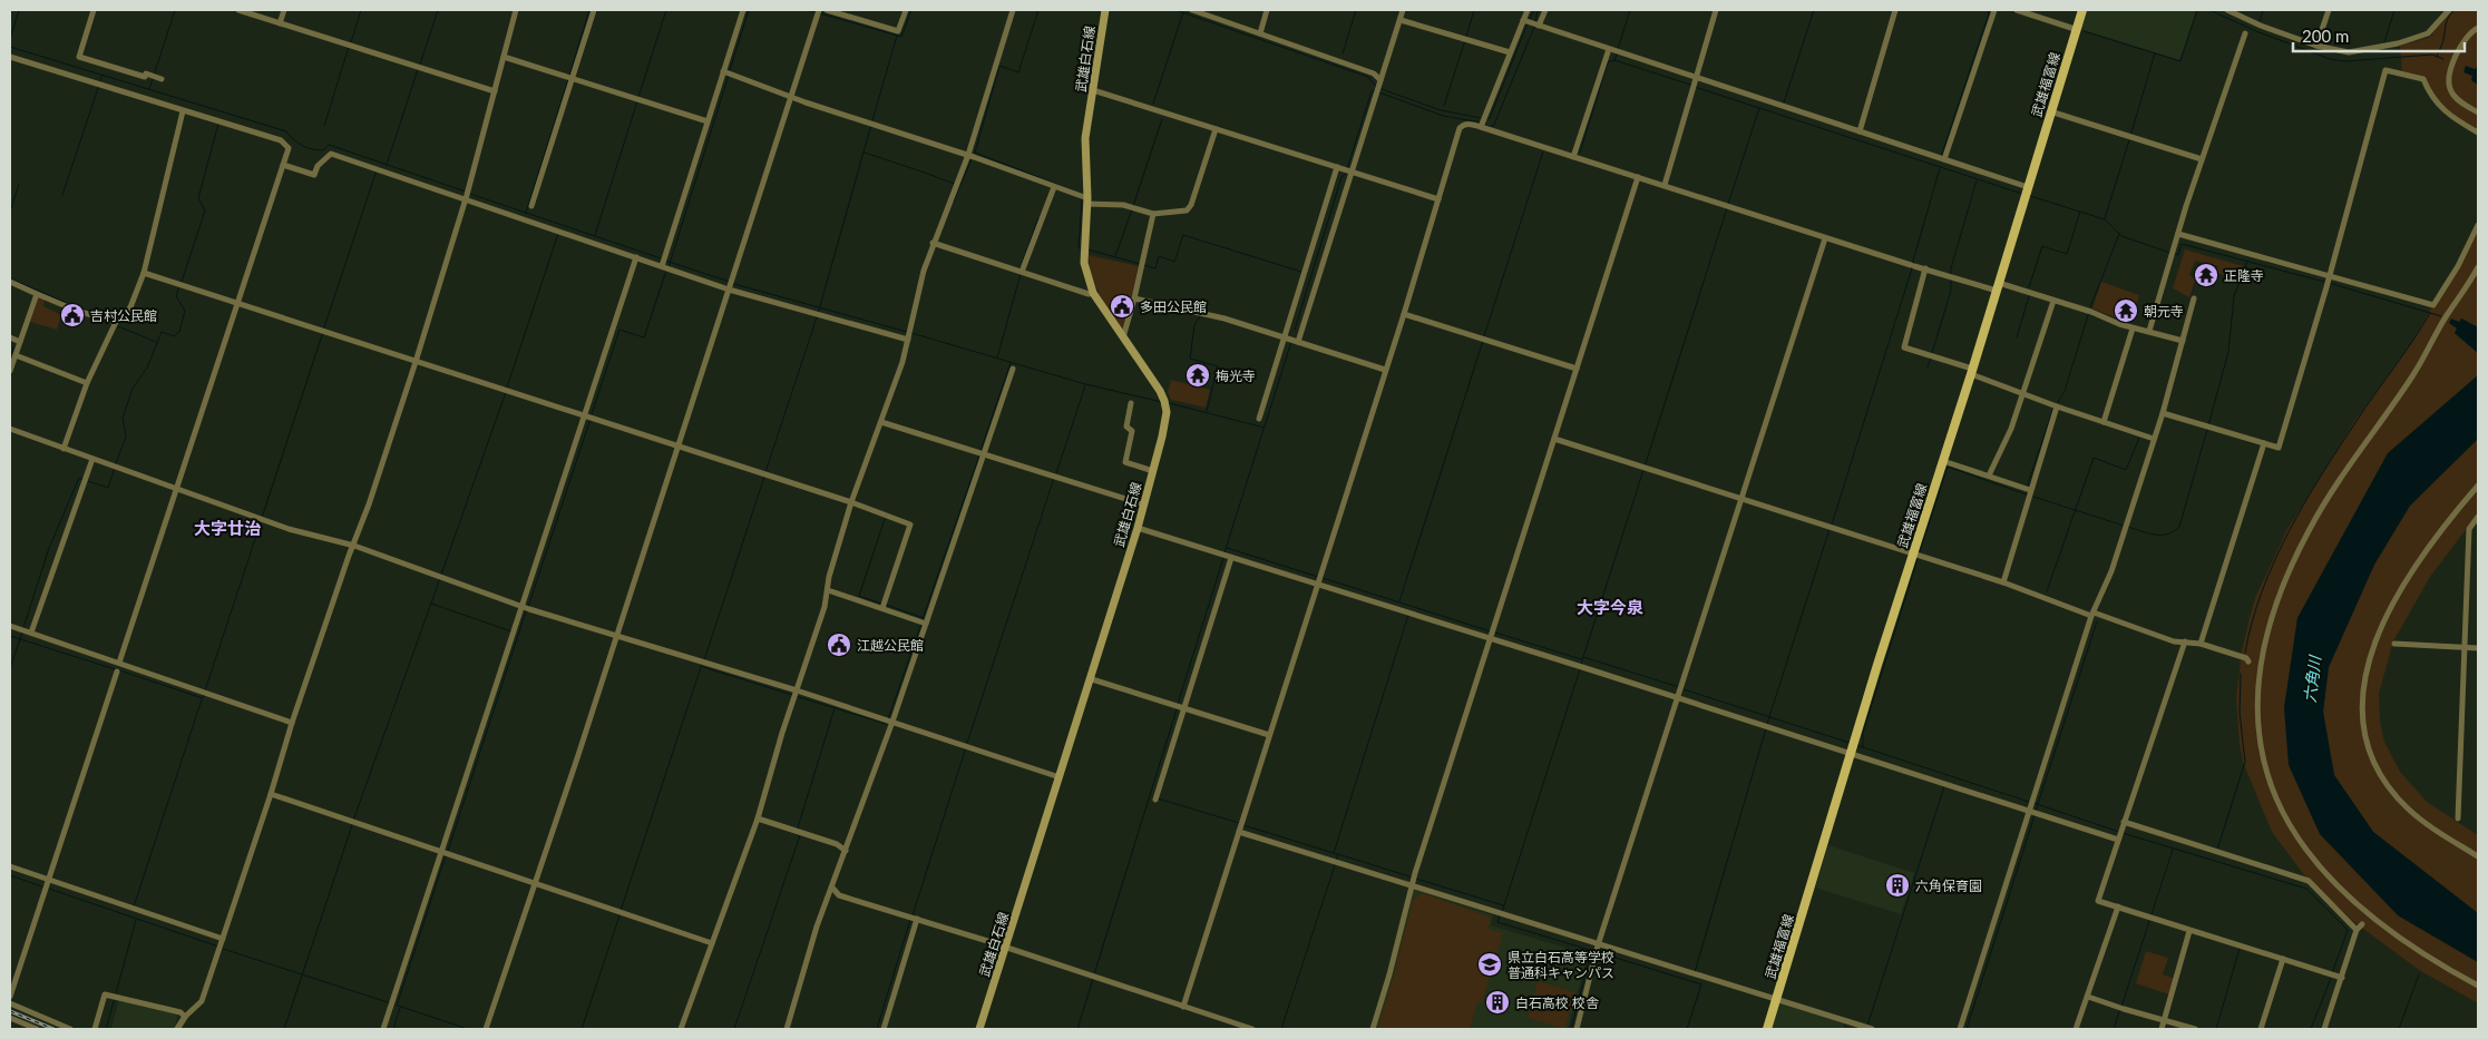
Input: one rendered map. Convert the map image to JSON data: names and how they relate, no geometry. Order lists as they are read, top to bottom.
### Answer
{
  "streets": {
    "main road": ["武雄白石線", "武雄福富線"]
  },
  "districts": ["大字廿治", "大字今泉"],
  "water": ["六角川"],
  "places": {
    "temple": ["正隆寺", "朝元寺", "梅光寺"],
    "public building": ["多田公民館", "吉村公民館", "江越公民館"],
    "building": ["六角保育園", "白石高校 校舎"],
    "school or university": ["県立白石高等学校 普通科キャンパス"]
  },
  "scale_bar": "200 m"
}
